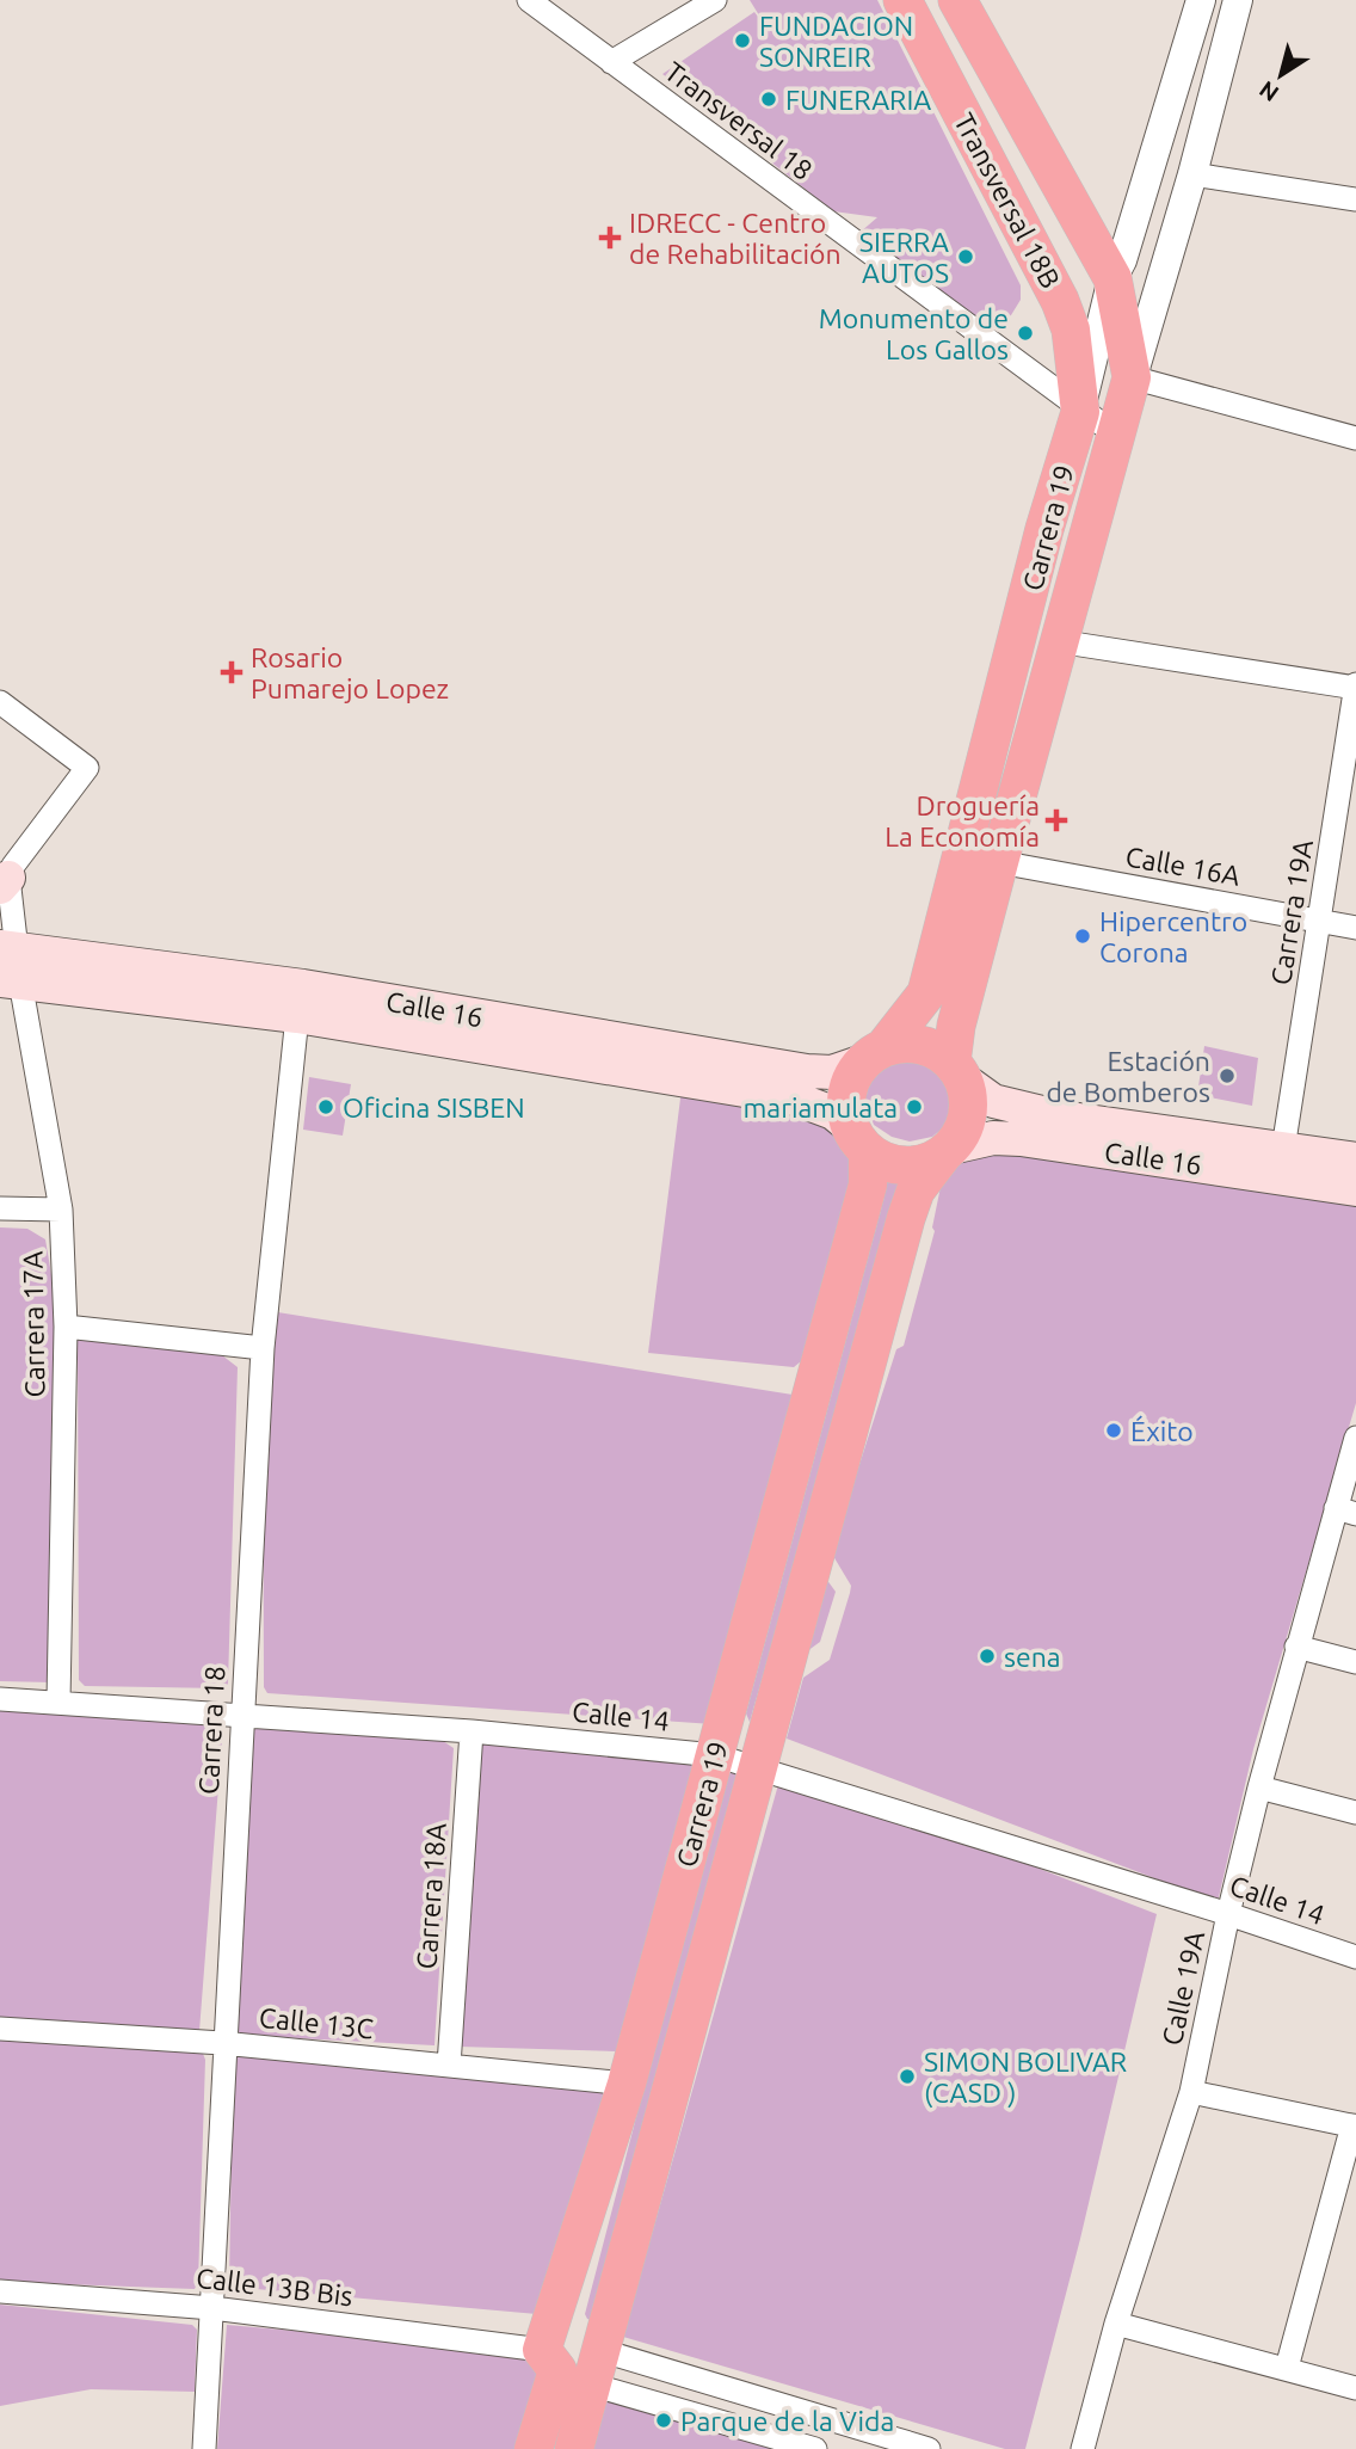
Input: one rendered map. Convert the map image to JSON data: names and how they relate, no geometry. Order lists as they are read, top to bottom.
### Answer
{
  "streets": {
    "highway": ["Transversal 18B", "Carrera 19"],
    "main road": ["Calle 16"],
    "street": [
      "Transversal 18",
      "Calle 16A",
      "Carrera 19A",
      "Carrera 17A",
      "Calle 14",
      "Carrera 18",
      "Carrera 18A",
      "Calle 19A",
      "Calle 13C",
      "Calle 13B Bis"
    ]
  },
  "crossings": [
    ["Transversal 18", "Transversal 18B"],
    ["Transversal 18", "Carrera 19"],
    ["Transversal 18B", "Carrera 19"],
    ["Carrera 19", "Calle 16A"],
    ["Carrera 19", "Calle 16"],
    ["Carrera 19", "Calle 14"],
    ["Carrera 19", "Calle 13C"],
    ["Carrera 19", "Calle 13B Bis"],
    ["Calle 16A", "Carrera 19A"],
    ["Carrera 19A", "Calle 16"],
    ["Calle 16", "Carrera 17A"],
    ["Calle 16", "Carrera 18"],
    ["Carrera 17A", "Calle 14"],
    ["Calle 14", "Carrera 18"],
    ["Calle 14", "Carrera 18A"],
    ["Calle 14", "Calle 19A"],
    ["Carrera 18", "Calle 13C"],
    ["Carrera 18", "Calle 13B Bis"],
    ["Carrera 18A", "Calle 13C"]
  ],
  "places": {
    "other": [
      "FUNDACION SONREIR",
      "FUNERARIA",
      "SIERRA AUTOS",
      "Monumento de Los Gallos",
      "Hipercentro Corona",
      "Estación de Bomberos",
      "Oficina SISBEN",
      "mariamulata",
      "Éxito",
      "sena",
      "SIMON BOLIVAR (CASD )",
      "Parque de la Vida"
    ],
    "health": ["IDRECC - Centro de Rehabilitación", "Rosario Pumarejo Lopez", "Droguería La Economía"]
  },
  "north": "bottom left"
}
